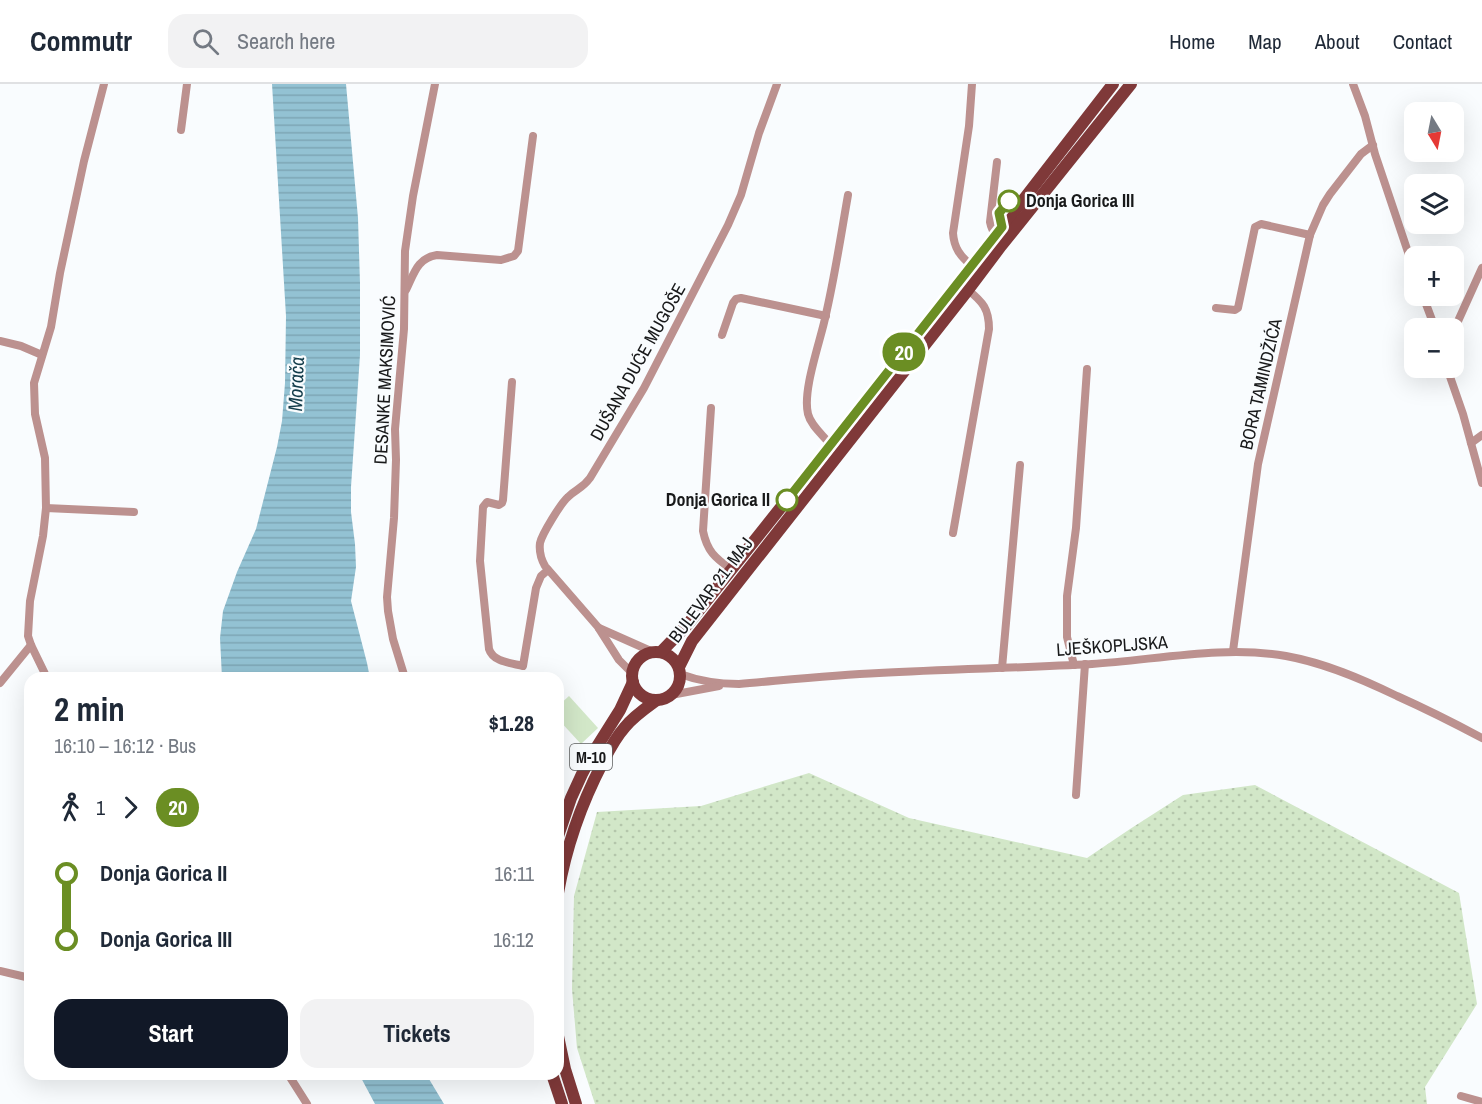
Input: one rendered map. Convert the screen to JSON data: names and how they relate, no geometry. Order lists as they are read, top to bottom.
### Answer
{
  "streets": {
    "main road": ["BULEVAR 21. MAJ", "M-10"],
    "street": [
      "DUŠANA DUĆE MUGOŠE",
      "DESANKE MAKSIMOVIĆ",
      "BORA TAMINDŽIĆA",
      "LJEŠKOPLJSKA"
    ]
  },
  "crossings": [
    ["DUŠANA DUĆE MUGOŠE", "BULEVAR 21. MAJ"],
    ["DUŠANA DUĆE MUGOŠE", "LJEŠKOPLJSKA"],
    ["DUŠANA DUĆE MUGOŠE", "M-10"],
    ["BORA TAMINDŽIĆA", "LJEŠKOPLJSKA"],
    ["BULEVAR 21. MAJ", "LJEŠKOPLJSKA"],
    ["BULEVAR 21. MAJ", "M-10"],
    ["LJEŠKOPLJSKA", "M-10"]
  ],
  "water": ["Morača"],
  "places": ["Donja Gorica III", "Donja Gorica II"],
  "lines": ["bus line 20"],
  "north": "bottom",
  "page": {
    "header": "Commutr",
    "search": "Search here",
    "nav": [
      "Home",
      "Map",
      "About",
      "Contact"
    ],
    "on_map": "20",
    "map_buttons": ["+", "−"],
    "heading": ["2 min", "16:10 – 16:12 · Bus", "$1.28"],
    "legs": ["1", "20"],
    "list": [
      {
        "name": "Donja Gorica II",
        "value": "16:11"
      },
      {
        "name": "Donja Gorica III",
        "value": "16:12"
      }
    ],
    "buttons": ["Start", "Tickets"]
  }
}
